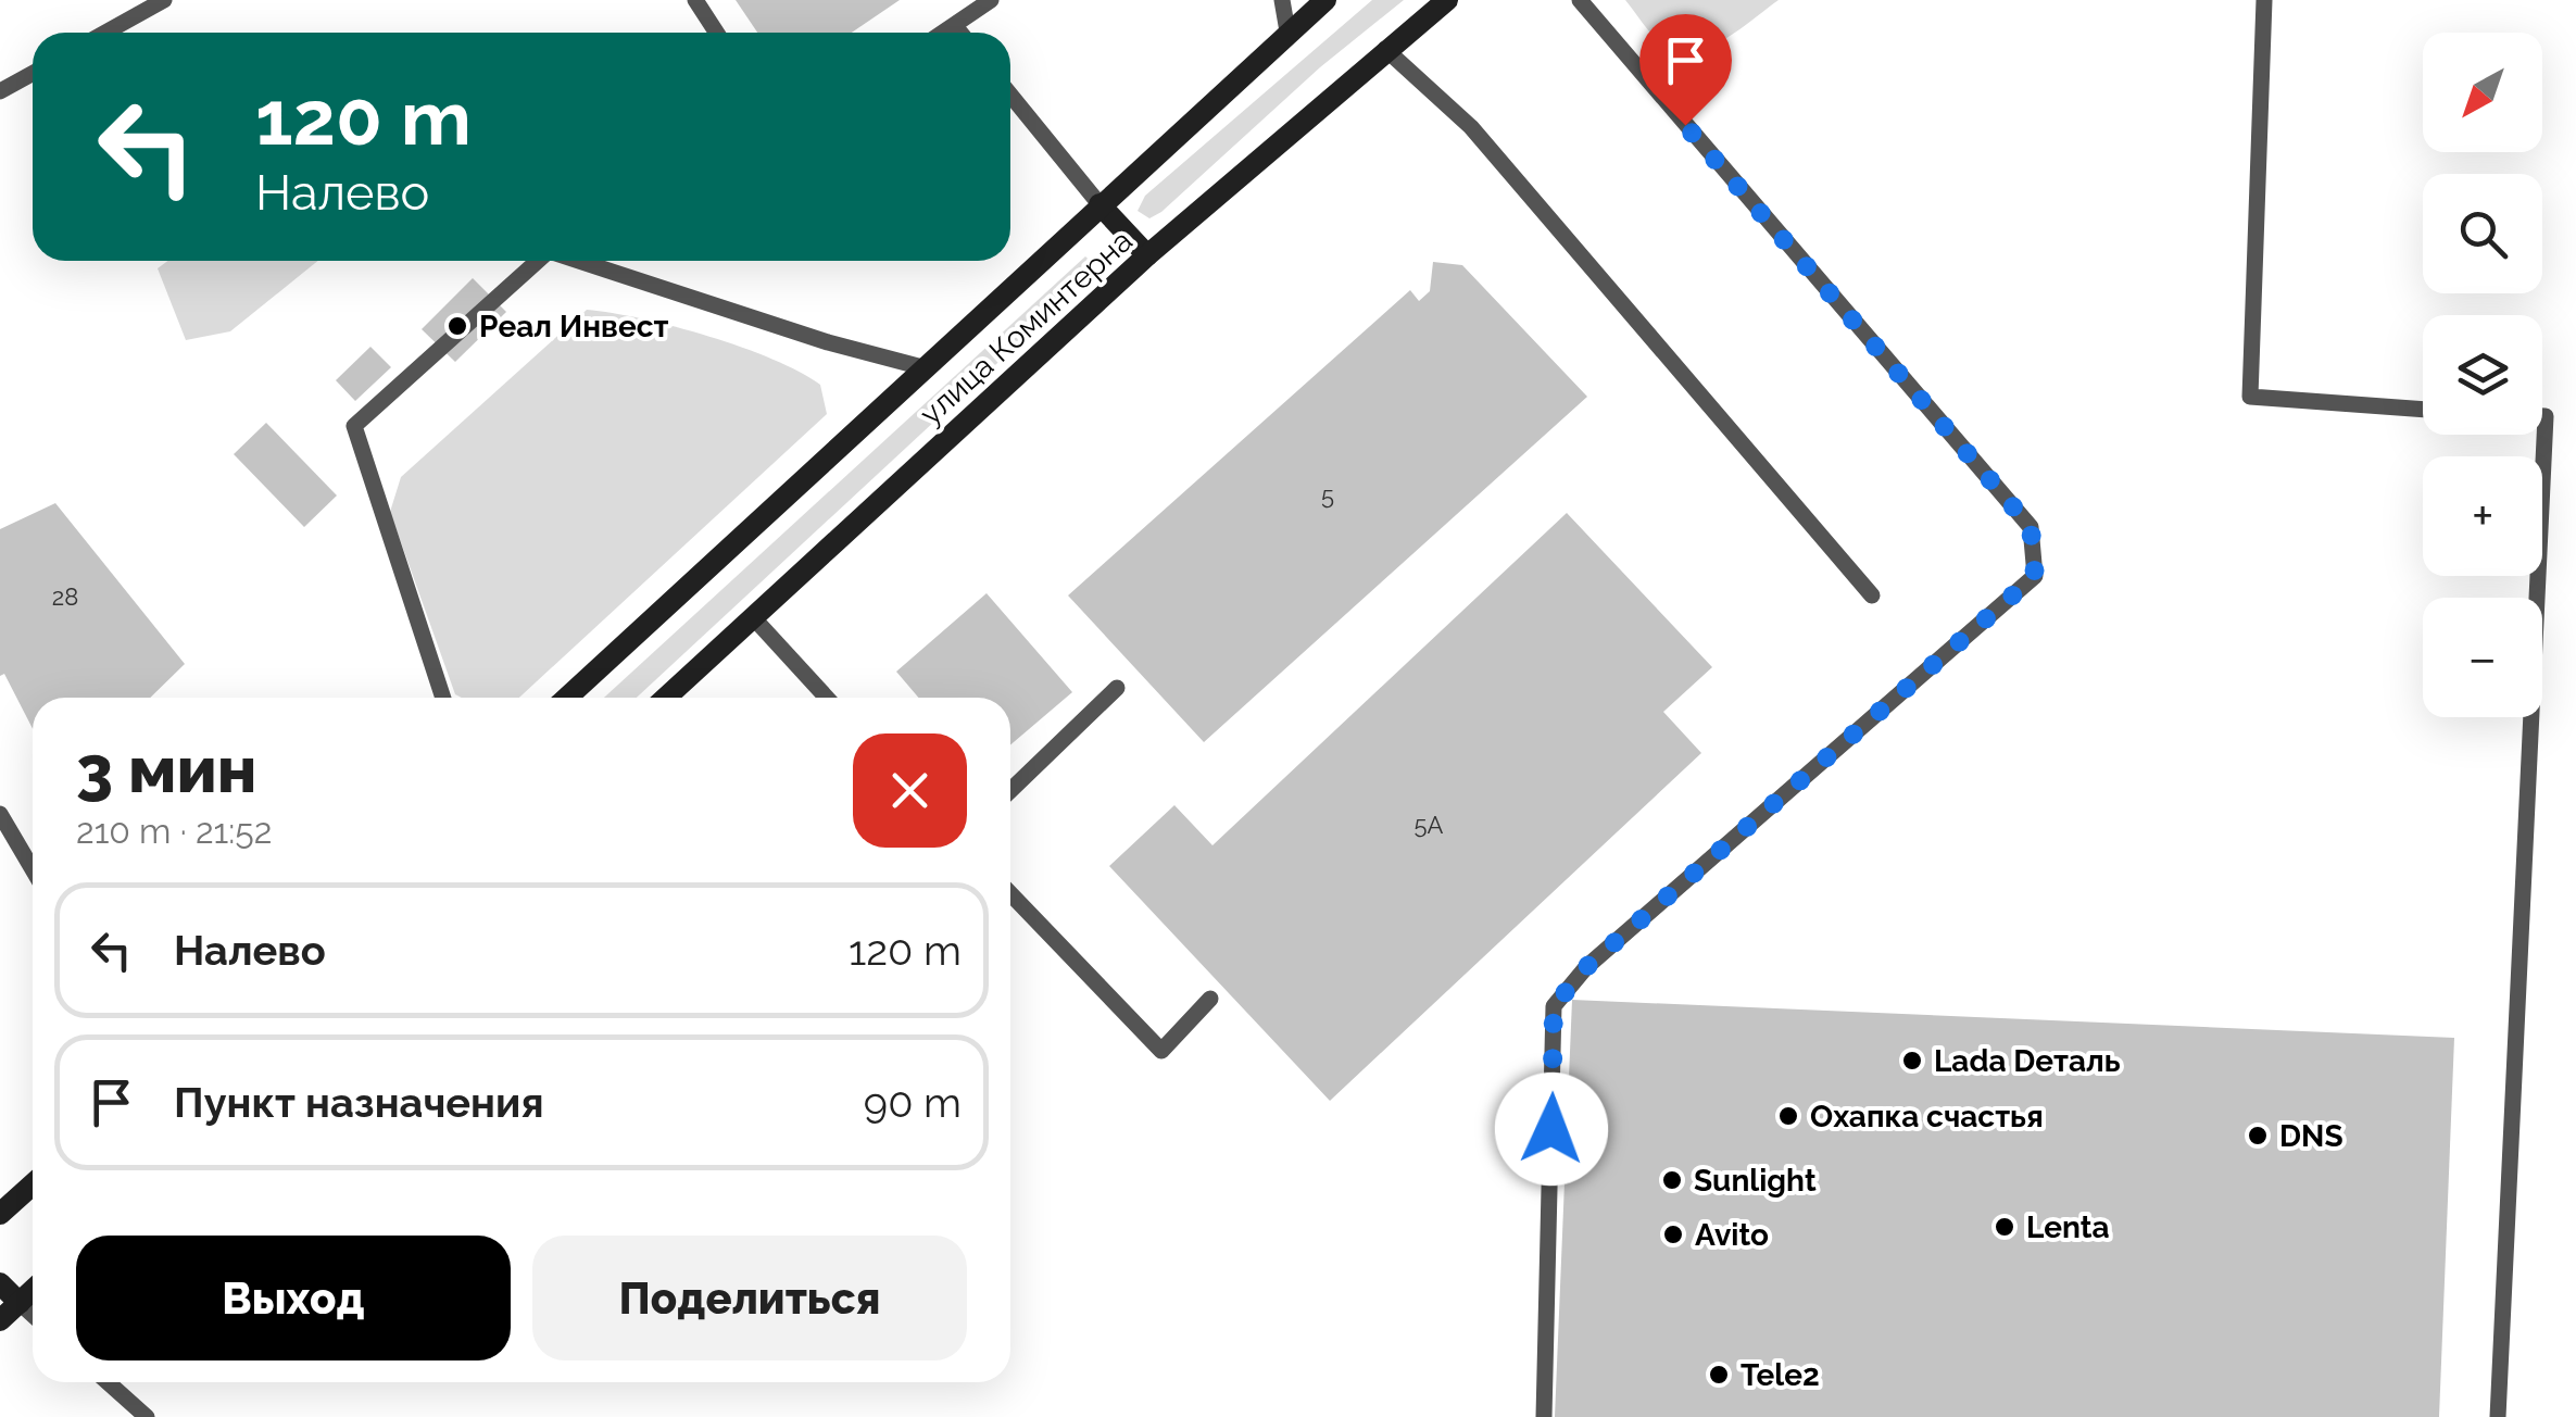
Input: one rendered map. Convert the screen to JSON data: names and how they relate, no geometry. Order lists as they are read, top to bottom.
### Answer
{
  "streets": {
    "main road": ["улица Коминтерна"]
  },
  "places": [
    "Реал Инвест",
    "Lada Dеталь",
    "Охапка счастья",
    "DNS",
    "Sunlight",
    "Lenta",
    "Avito",
    "Tele2"
  ],
  "house_numbers": ["5", "28", "5А"],
  "north": "bottom left",
  "page": {
    "map_buttons": ["+", "−"],
    "turn": ["120 m", "Налево"],
    "heading": ["3 мин", "210 m · 21:52"],
    "list": [
      {
        "name": "Налево",
        "value": "120 m"
      },
      {
        "name": "Пункт назначения",
        "value": "90 m"
      }
    ],
    "buttons": ["Выход", "Поделиться"]
  }
}
